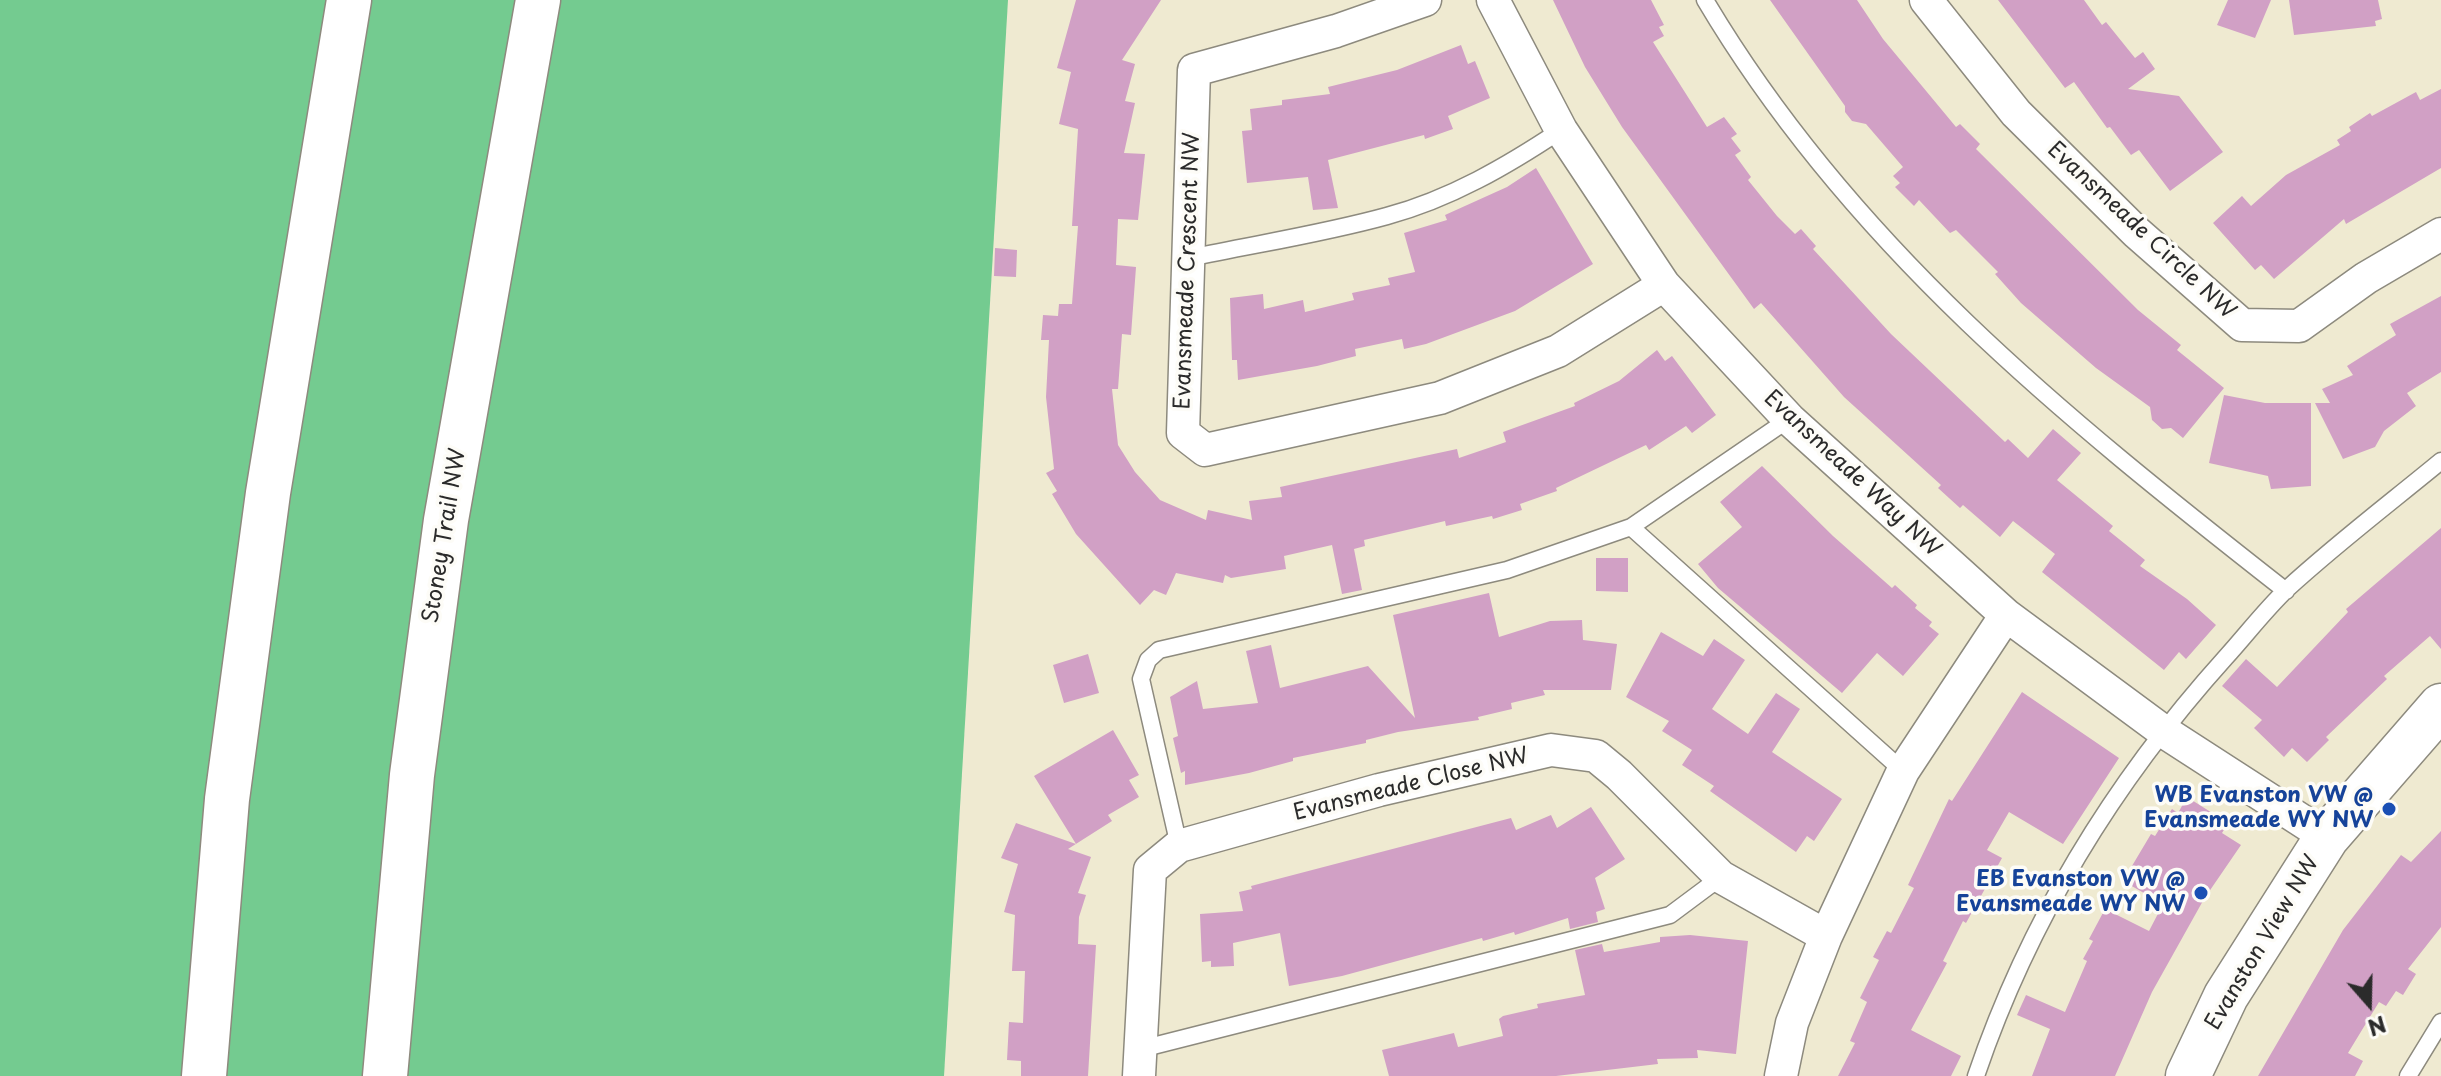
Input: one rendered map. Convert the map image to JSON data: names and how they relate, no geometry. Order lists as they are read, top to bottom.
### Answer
{
  "streets": {
    "main road": ["Stoney Trail NW", "Evanston View NW"],
    "street": [
      "Evansmeade Circle NW",
      "Evansmeade Crescent NW",
      "Evansmeade Way NW",
      "Evansmeade Close NW"
    ]
  },
  "crossings": [
    ["Evansmeade Crescent NW", "Evansmeade Way NW"],
    ["Evansmeade Way NW", "Evanston View NW"]
  ],
  "places": ["WB Evanston VW @ Evansmeade WY NW", "EB Evanston VW @ Evansmeade WY NW"],
  "north": "bottom"
}
